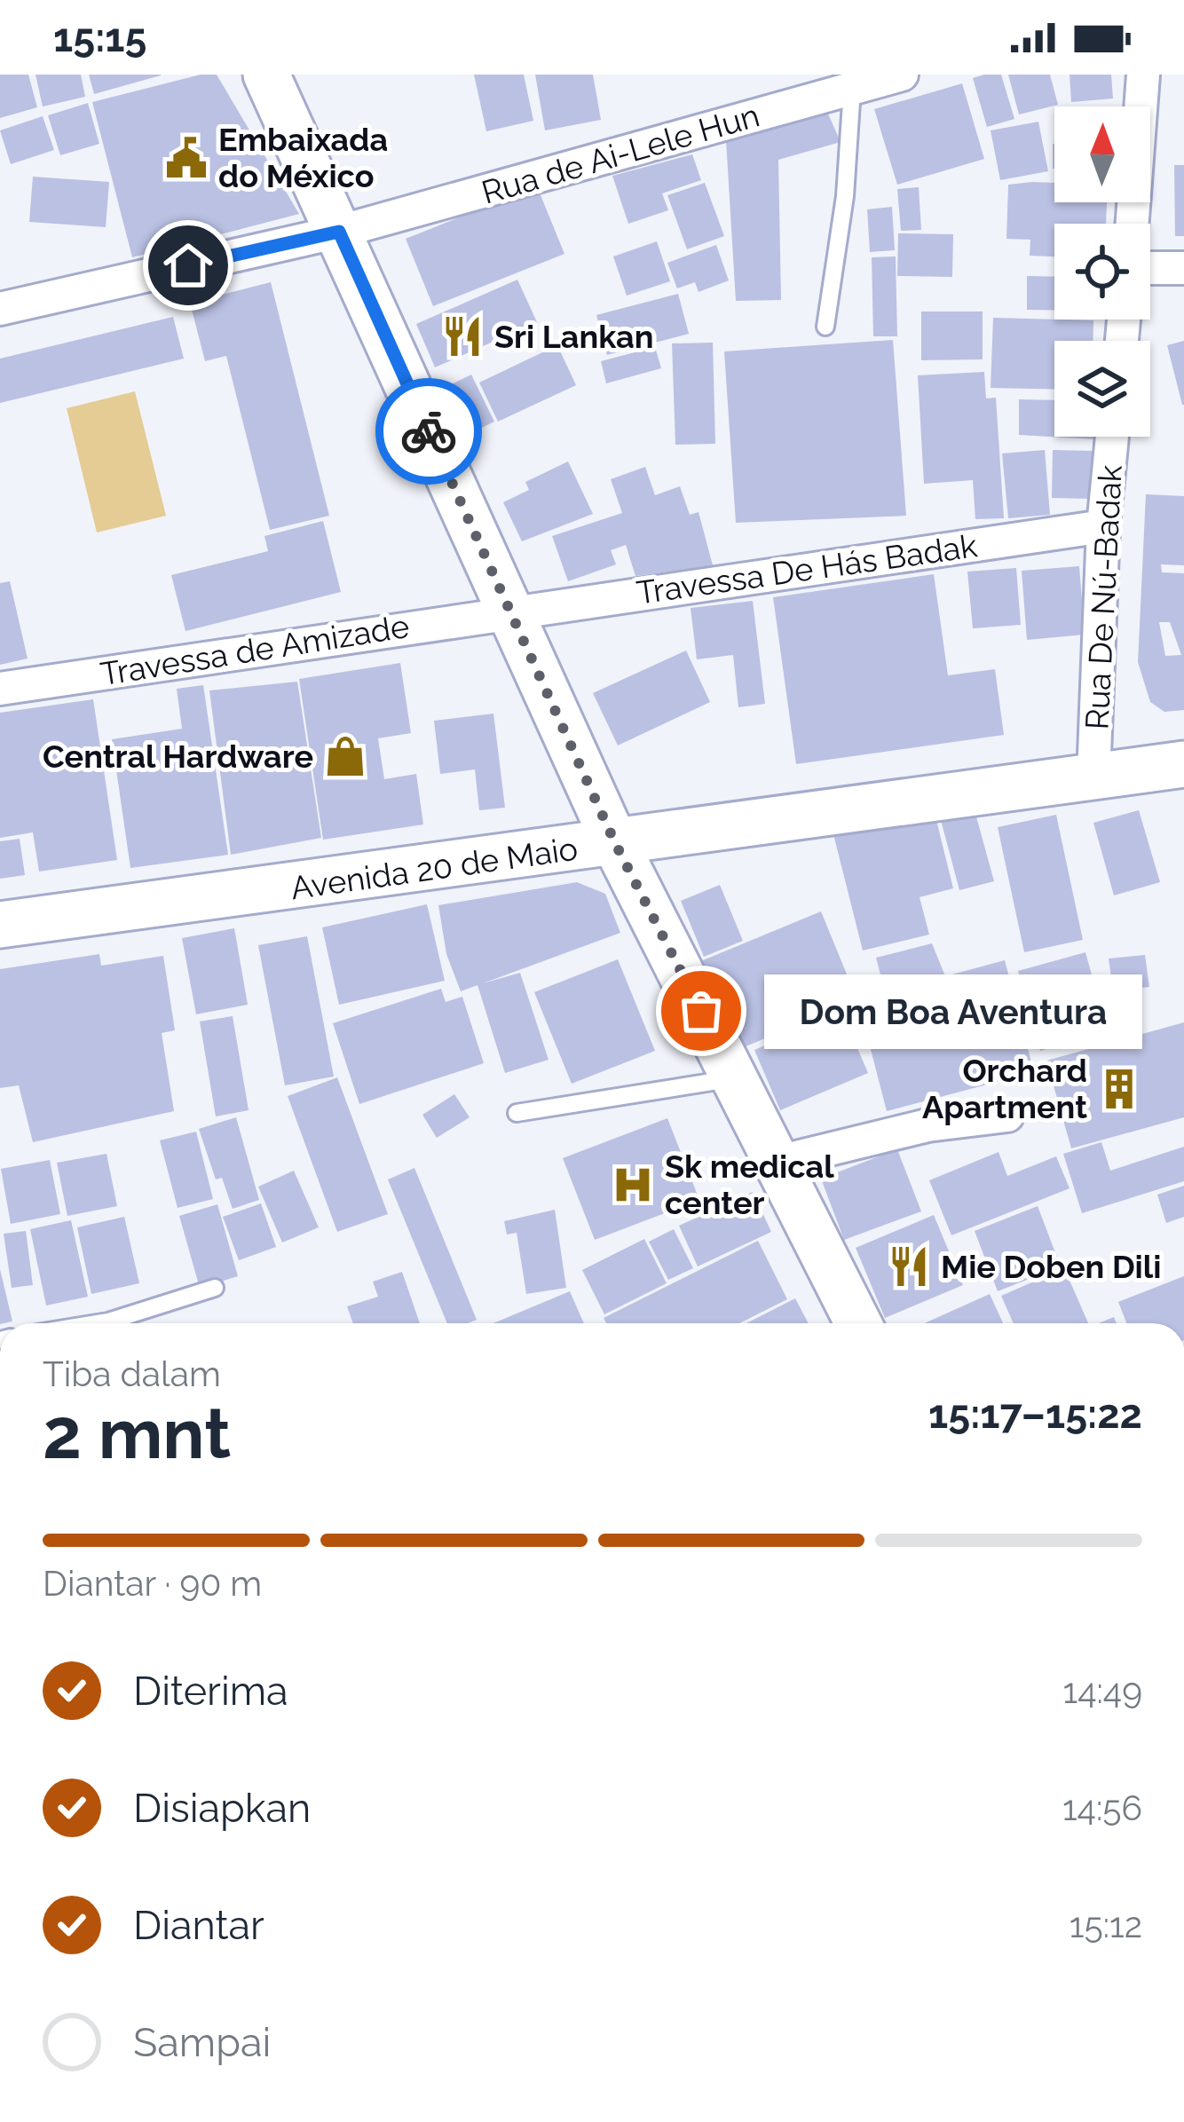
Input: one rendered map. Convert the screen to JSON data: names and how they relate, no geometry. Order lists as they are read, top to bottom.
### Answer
{
  "streets": {
    "main road": ["Avenida 20 de Maio"],
    "street": [
      "Rua de Ai-Lele Hun",
      "Travessa De Hás Badak",
      "Rua De Nú-Badak",
      "Travessa de Amizade"
    ]
  },
  "crossings": [
    ["Travessa De Hás Badak", "Rua De Nú-Badak"],
    ["Travessa De Hás Badak", "Travessa de Amizade"],
    ["Rua De Nú-Badak", "Avenida 20 de Maio"]
  ],
  "places": {
    "public building": ["Embaixada do México"],
    "restaurant": ["Sri Lankan", "Mie Doben Dili"],
    "shop": ["Central Hardware"],
    "other": ["Dom Boa Aventura"],
    "building": ["Orchard Apartment"],
    "hospital": ["Sk medical center"]
  },
  "north": "top",
  "page": {
    "status": "15:15",
    "bubble": "Dom Boa Aventura",
    "heading": ["2 mnt", "Tiba dalam", "15:17–15:22"],
    "bar": "Diantar · 90 m",
    "list": [
      ["Diterima", "14:49"],
      ["Disiapkan", "14:56"],
      ["Diantar", "15:12"],
      "Sampai"
    ]
  }
}
